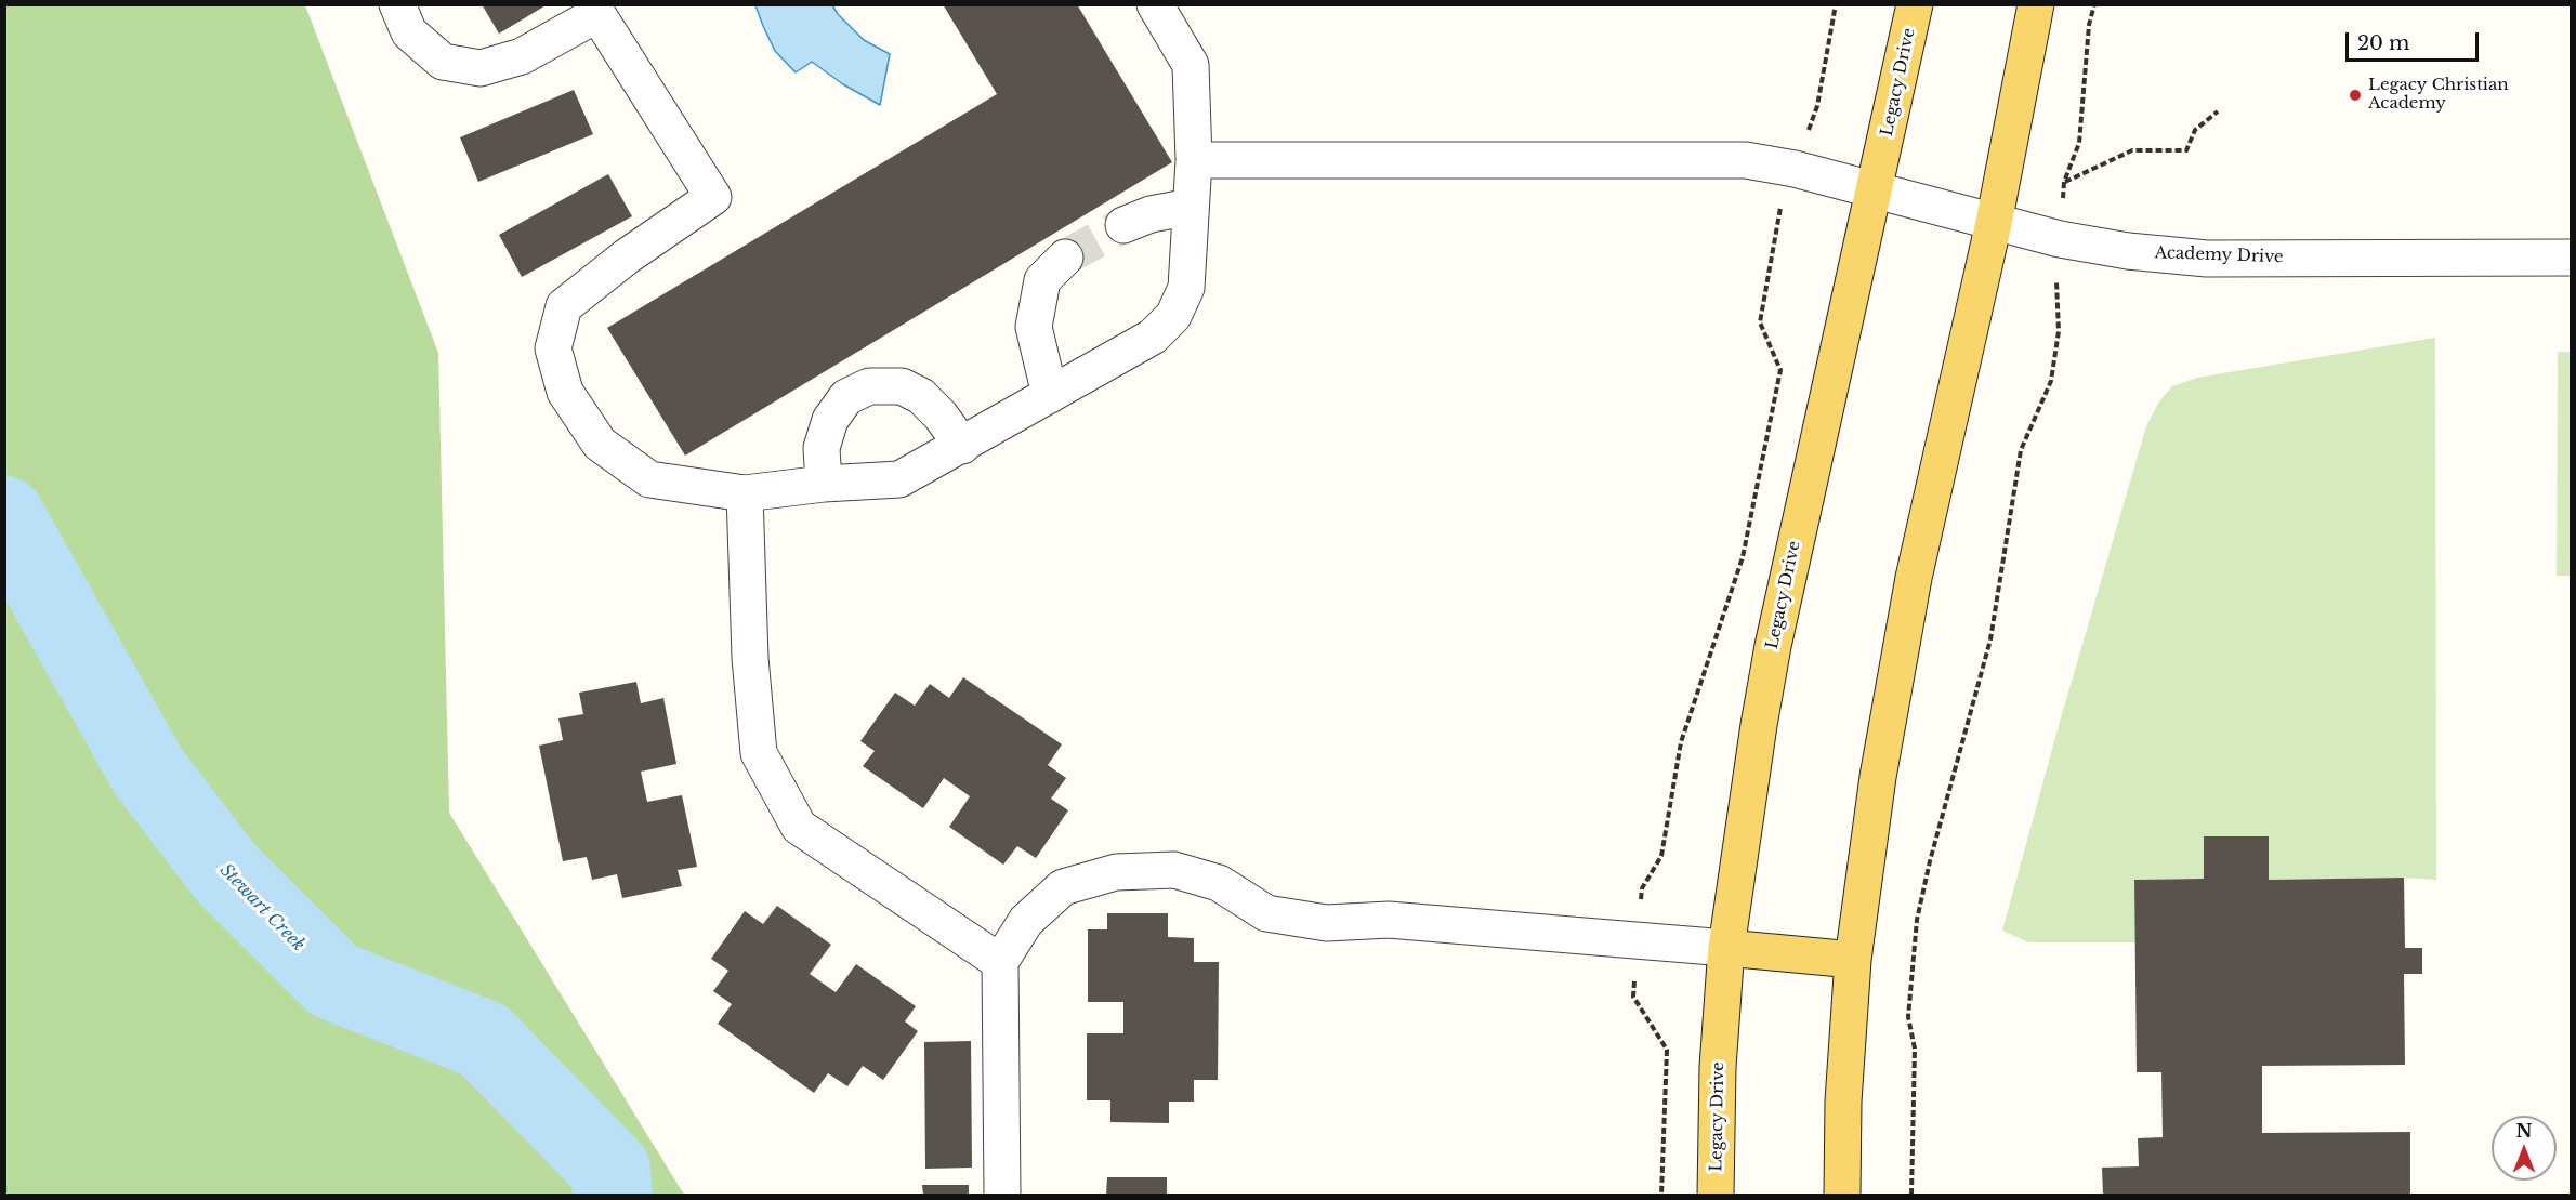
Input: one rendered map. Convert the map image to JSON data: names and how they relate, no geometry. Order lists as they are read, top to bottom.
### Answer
{
  "streets": {
    "main road": ["Legacy Drive"],
    "street": ["Academy Drive"]
  },
  "crossings": [
    ["Legacy Drive", "Academy Drive"]
  ],
  "water": ["Stewart Creek"],
  "places": ["Legacy Christian Academy"],
  "scale_bar": "20 m",
  "north": "top"
}
